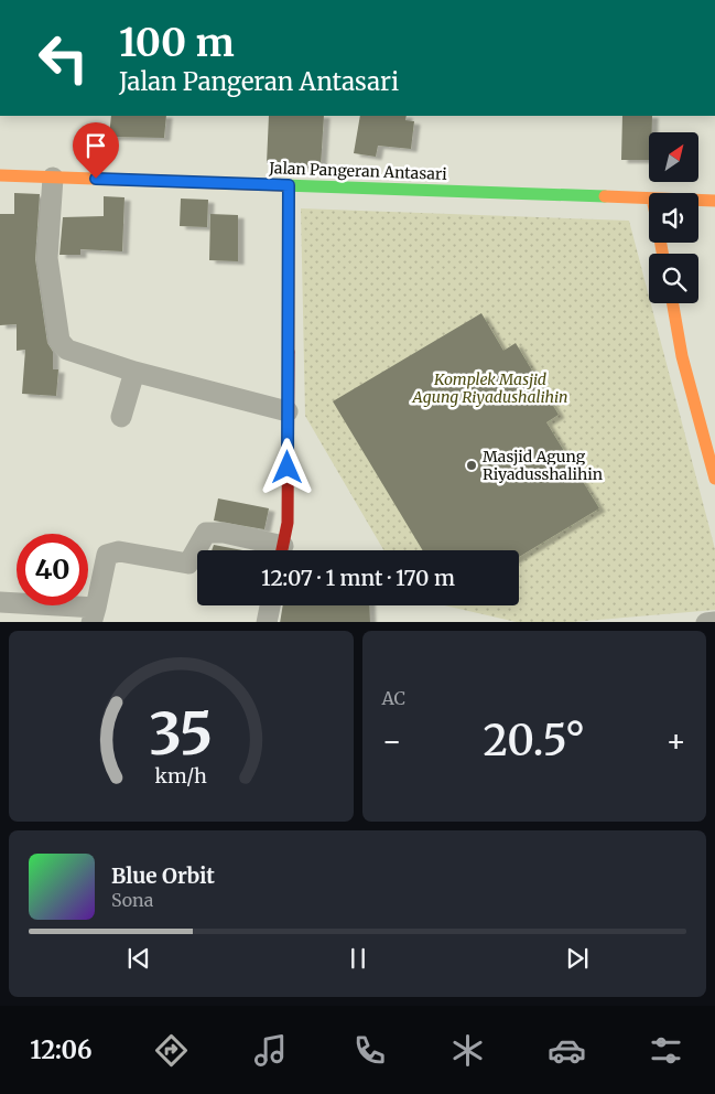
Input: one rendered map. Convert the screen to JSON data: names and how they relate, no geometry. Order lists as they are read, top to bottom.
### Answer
{
  "streets": {
    "main road": ["Jalan Pangeran Antasari"]
  },
  "parks": ["Komplek Masjid Agung Riyadushalihin"],
  "places": ["Masjid Agung Riyadusshalihin"],
  "north": "top right",
  "page": {
    "turn": ["100 m", "Jalan Pangeran Antasari"],
    "limit": "40",
    "trip": "12:07 · 1 mnt · 170 m",
    "tile": "AC",
    "heat": ["−", "20.5°", "+"],
    "song": ["Blue Orbit", "Sona"],
    "tabs": "12:06",
    "gauge": ["35", "km/h"]
  }
}
